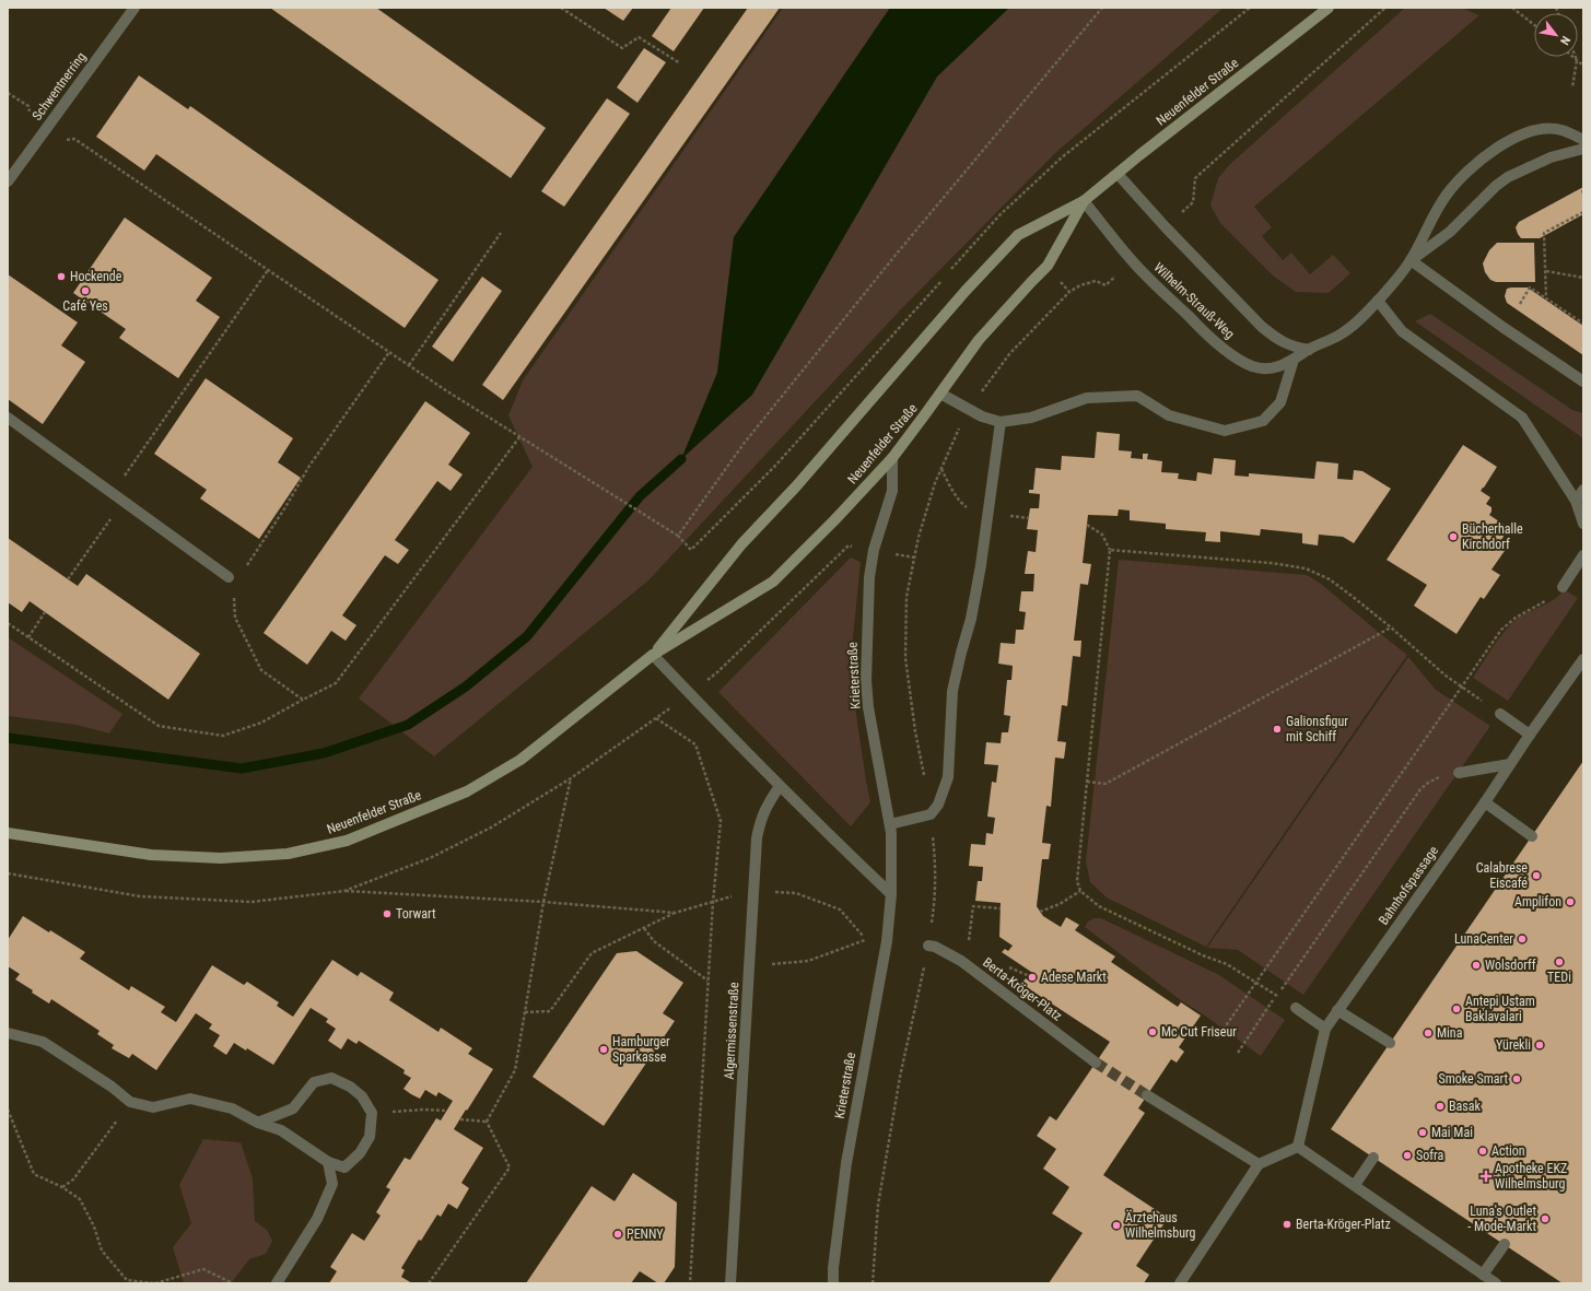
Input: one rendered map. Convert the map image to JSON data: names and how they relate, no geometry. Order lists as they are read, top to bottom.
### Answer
{
  "streets": {
    "main road": ["Neuenfelder Straße"],
    "street": [
      "Schwentnerring",
      "Wilhelm-Strauß-Weg",
      "Krieterstraße",
      "Bahnhofspassage",
      "Berta-Kröger-Platz",
      "Algermissenstraße"
    ]
  },
  "crossings": [
    ["Neuenfelder Straße", "Wilhelm-Strauß-Weg"],
    ["Neuenfelder Straße", "Krieterstraße"]
  ],
  "places": {
    "other": [
      "Hockende",
      "Café Yes",
      "Bücherhalle Kirchdorf",
      "Galionsfigur mit Schiff",
      "Calabrese Eiscafé",
      "Amplifon",
      "Torwart",
      "LunaCenter",
      "TEDi",
      "Wolsdorff",
      "Adese Markt",
      "Antepi Ustam Baklavalari",
      "Mc Cut Friseur",
      "Mina",
      "Yürekli",
      "Hamburger Sparkasse",
      "Smoke Smart",
      "Basak",
      "Mai Mai",
      "Action",
      "Sofra",
      "Luna's Outlet - Mode-Markt",
      "Berta-Kröger-Platz",
      "Ärztehaus Wilhelmsburg",
      "PENNY"
    ],
    "health": ["Apotheke EKZ Wilhelmsburg"]
  },
  "north": "bottom right"
}
